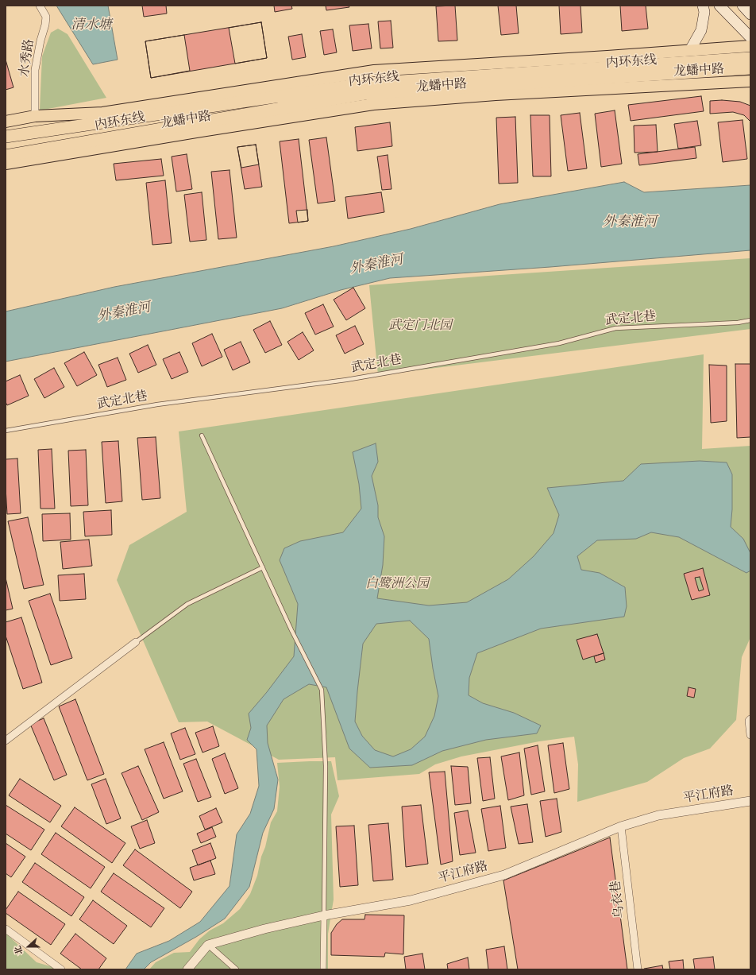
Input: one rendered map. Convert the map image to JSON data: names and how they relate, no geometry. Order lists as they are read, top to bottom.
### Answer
{
  "streets": {
    "highway": ["内环东线"],
    "main road": ["龙蟠中路"],
    "street": ["水秀路", "平江府路", "乌衣巷"],
    "lane": ["武定北巷"]
  },
  "crossings": [
    ["水秀路", "龙蟠中路"],
    ["平江府路", "乌衣巷"]
  ],
  "water": ["清水塘", "外秦淮河"],
  "parks": ["武定门北园", "白鹭洲公园"],
  "north": "left"
}
